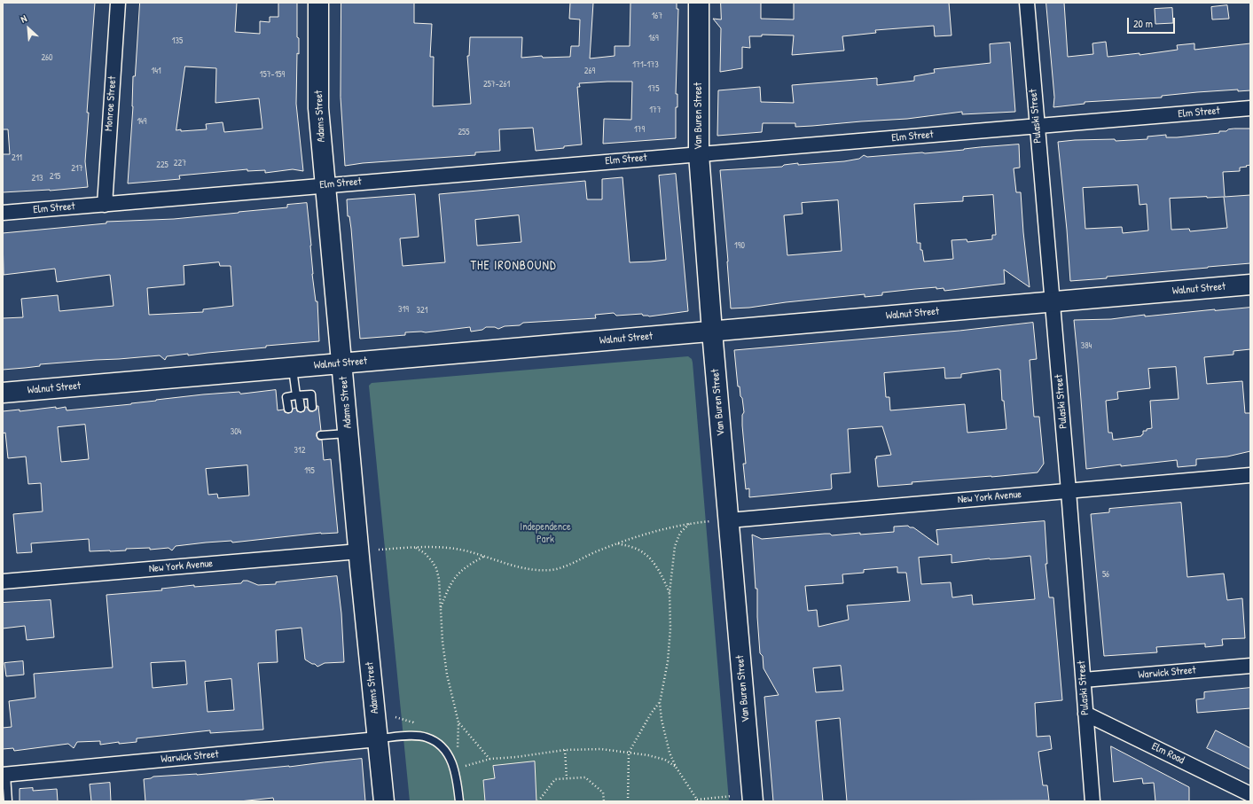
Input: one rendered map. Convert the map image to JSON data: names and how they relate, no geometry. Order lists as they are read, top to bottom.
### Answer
{
  "streets": {
    "street": [
      "Monroe Street",
      "Elm Street",
      "Adams Street",
      "Van Buren Street",
      "Pulaski Street",
      "Walnut Street",
      "New York Avenue",
      "Warwick Street",
      "Elm Road"
    ]
  },
  "crossings": [
    ["Monroe Street", "Elm Street"],
    ["Elm Street", "Adams Street"],
    ["Elm Street", "Van Buren Street"],
    ["Elm Street", "Pulaski Street"],
    ["Adams Street", "Walnut Street"],
    ["Adams Street", "New York Avenue"],
    ["Adams Street", "Warwick Street"],
    ["Van Buren Street", "Walnut Street"],
    ["Van Buren Street", "New York Avenue"],
    ["Pulaski Street", "Walnut Street"],
    ["Pulaski Street", "New York Avenue"],
    ["Pulaski Street", "Warwick Street"],
    ["Pulaski Street", "Elm Road"]
  ],
  "districts": ["THE IRONBOUND"],
  "parks": ["Independence Park"],
  "house_numbers": [
    "167",
    "169",
    "135",
    "260",
    "171-173",
    "141",
    "269",
    "157-159",
    "257-261",
    "175",
    "177",
    "149",
    "179",
    "255",
    "211",
    "227",
    "225",
    "217",
    "215",
    "213",
    "190",
    "319",
    "321",
    "384",
    "304",
    "312",
    "195",
    "56"
  ],
  "scale_bar": "20 m",
  "north": "top left"
}
